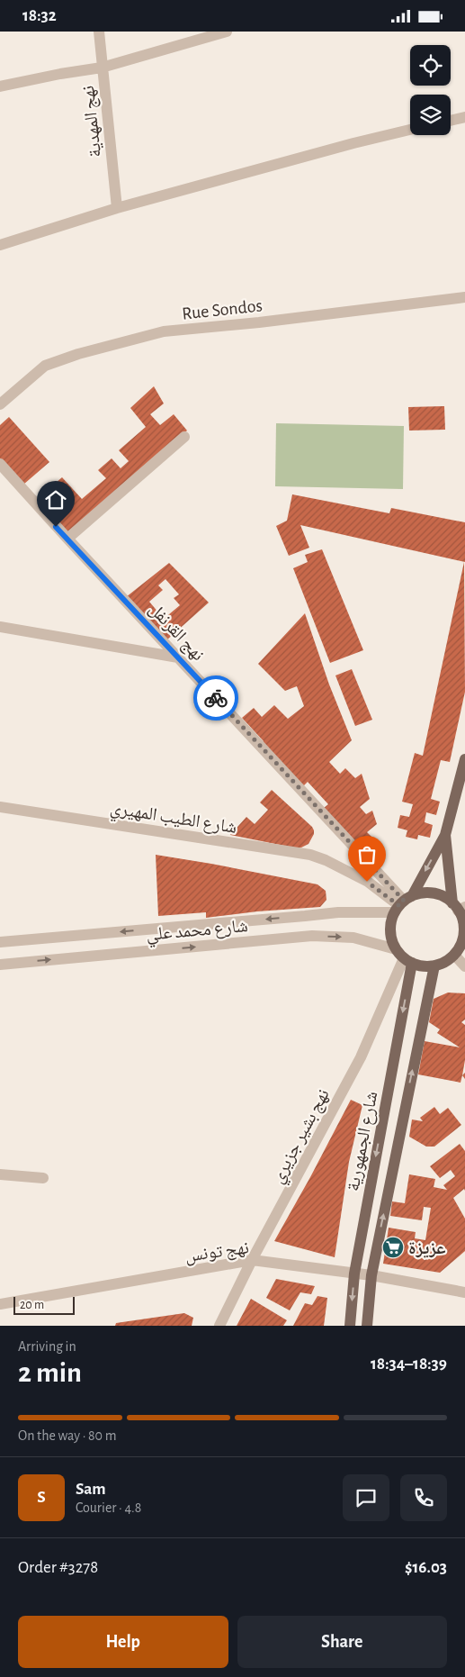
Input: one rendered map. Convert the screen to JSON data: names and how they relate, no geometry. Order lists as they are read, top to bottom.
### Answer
{
  "streets": {
    "main road": ["شارع الجمهورية"],
    "street": [
      "نهج المهدية",
      "Rue Sondos",
      "نهج القرنفل",
      "شارع الطيب المهيري",
      "شارع محمد علي",
      "نهج بشير جزيري",
      "نهج تونس"
    ]
  },
  "crossings": [
    ["نهج القرنفل", "شارع الطيب المهيري"],
    ["نهج القرنفل", "شارع محمد علي"],
    ["نهج القرنفل", "نهج بشير جزيري"],
    ["نهج القرنفل", "شارع الجمهورية"],
    ["شارع الطيب المهيري", "شارع محمد علي"],
    ["شارع الطيب المهيري", "نهج بشير جزيري"],
    ["شارع الطيب المهيري", "شارع الجمهورية"],
    ["شارع محمد علي", "نهج بشير جزيري"],
    ["شارع محمد علي", "شارع الجمهورية"],
    ["نهج بشير جزيري", "شارع الجمهورية"],
    ["نهج بشير جزيري", "نهج تونس"],
    ["شارع الجمهورية", "نهج تونس"]
  ],
  "places": {
    "supermarket": ["عزيزة"]
  },
  "scale_bar": "20 m",
  "page": {
    "status": "18:32",
    "scale": "20 m",
    "heading": ["2 min", "Arriving in", "18:34–18:39"],
    "panel": [
      "Sam",
      "Courier · 4.8",
      "Order #3278",
      "$16.03"
    ],
    "bar": "On the way · 80 m",
    "round": "S",
    "buttons": ["Help", "Share"]
  }
}
